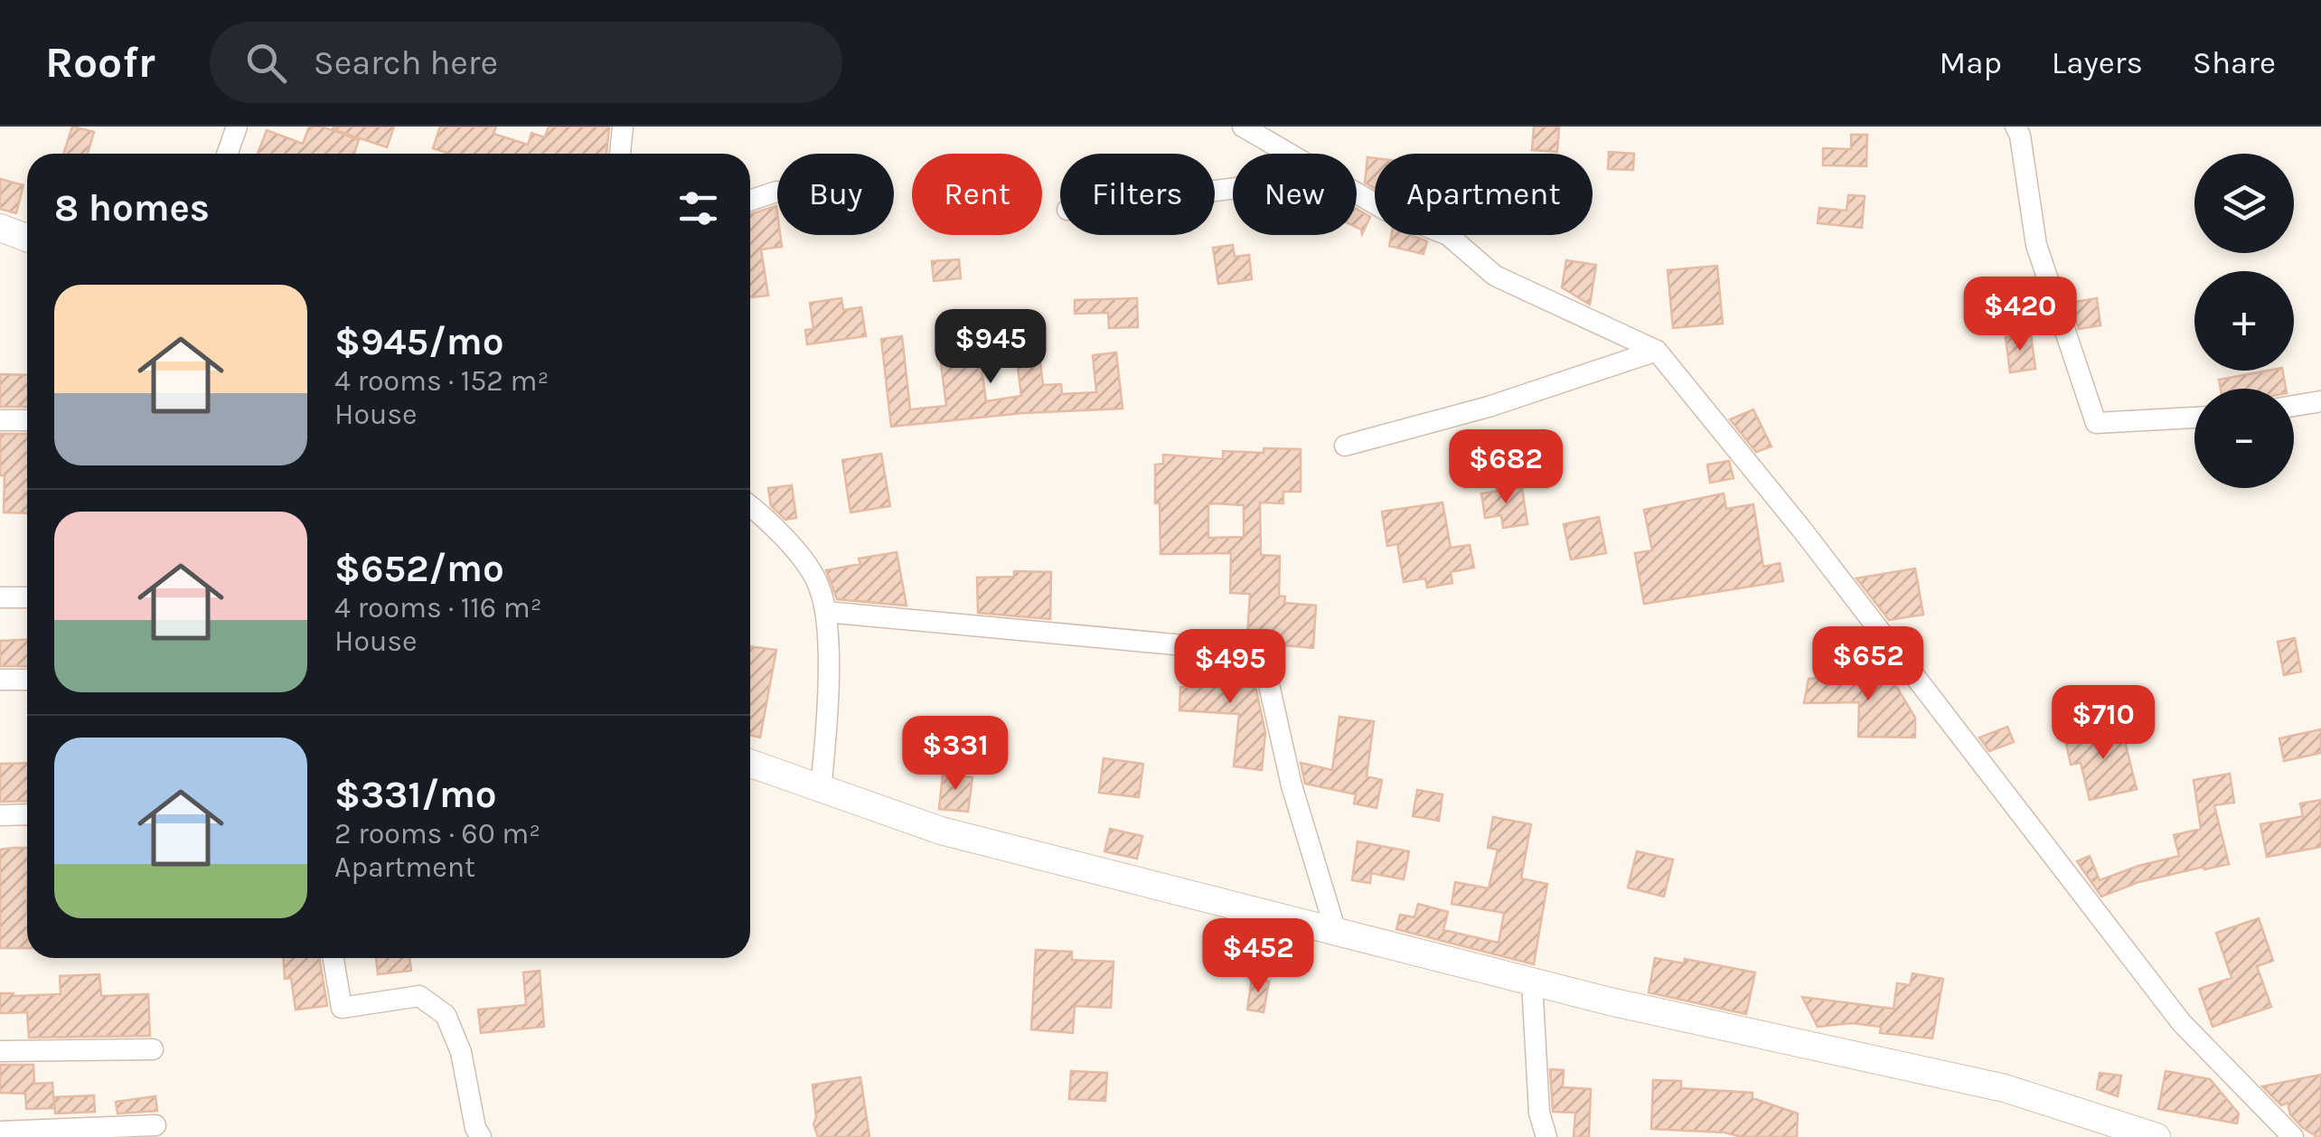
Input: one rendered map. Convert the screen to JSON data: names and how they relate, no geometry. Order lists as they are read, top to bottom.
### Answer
{
  "page": {
    "header": "Roofr",
    "search": "Search here",
    "nav": ["Map", "Layers", "Share"],
    "map_buttons": ["+", "−"],
    "chip": [
      "Buy",
      "Rent",
      "Filters",
      "New",
      "Apartment"
    ],
    "heading": "8 homes",
    "list": [
      {
        "name": "$945/mo",
        "note": "4 rooms · 152 m² · House"
      },
      {
        "name": "$652/mo",
        "note": "4 rooms · 116 m² · House"
      },
      {
        "name": "$331/mo",
        "note": "2 rooms · 60 m² · Apartment"
      }
    ],
    "price": [
      "$420",
      "$945",
      "$682",
      "$652",
      "$495",
      "$710",
      "$331",
      "$452"
    ]
  }
}
